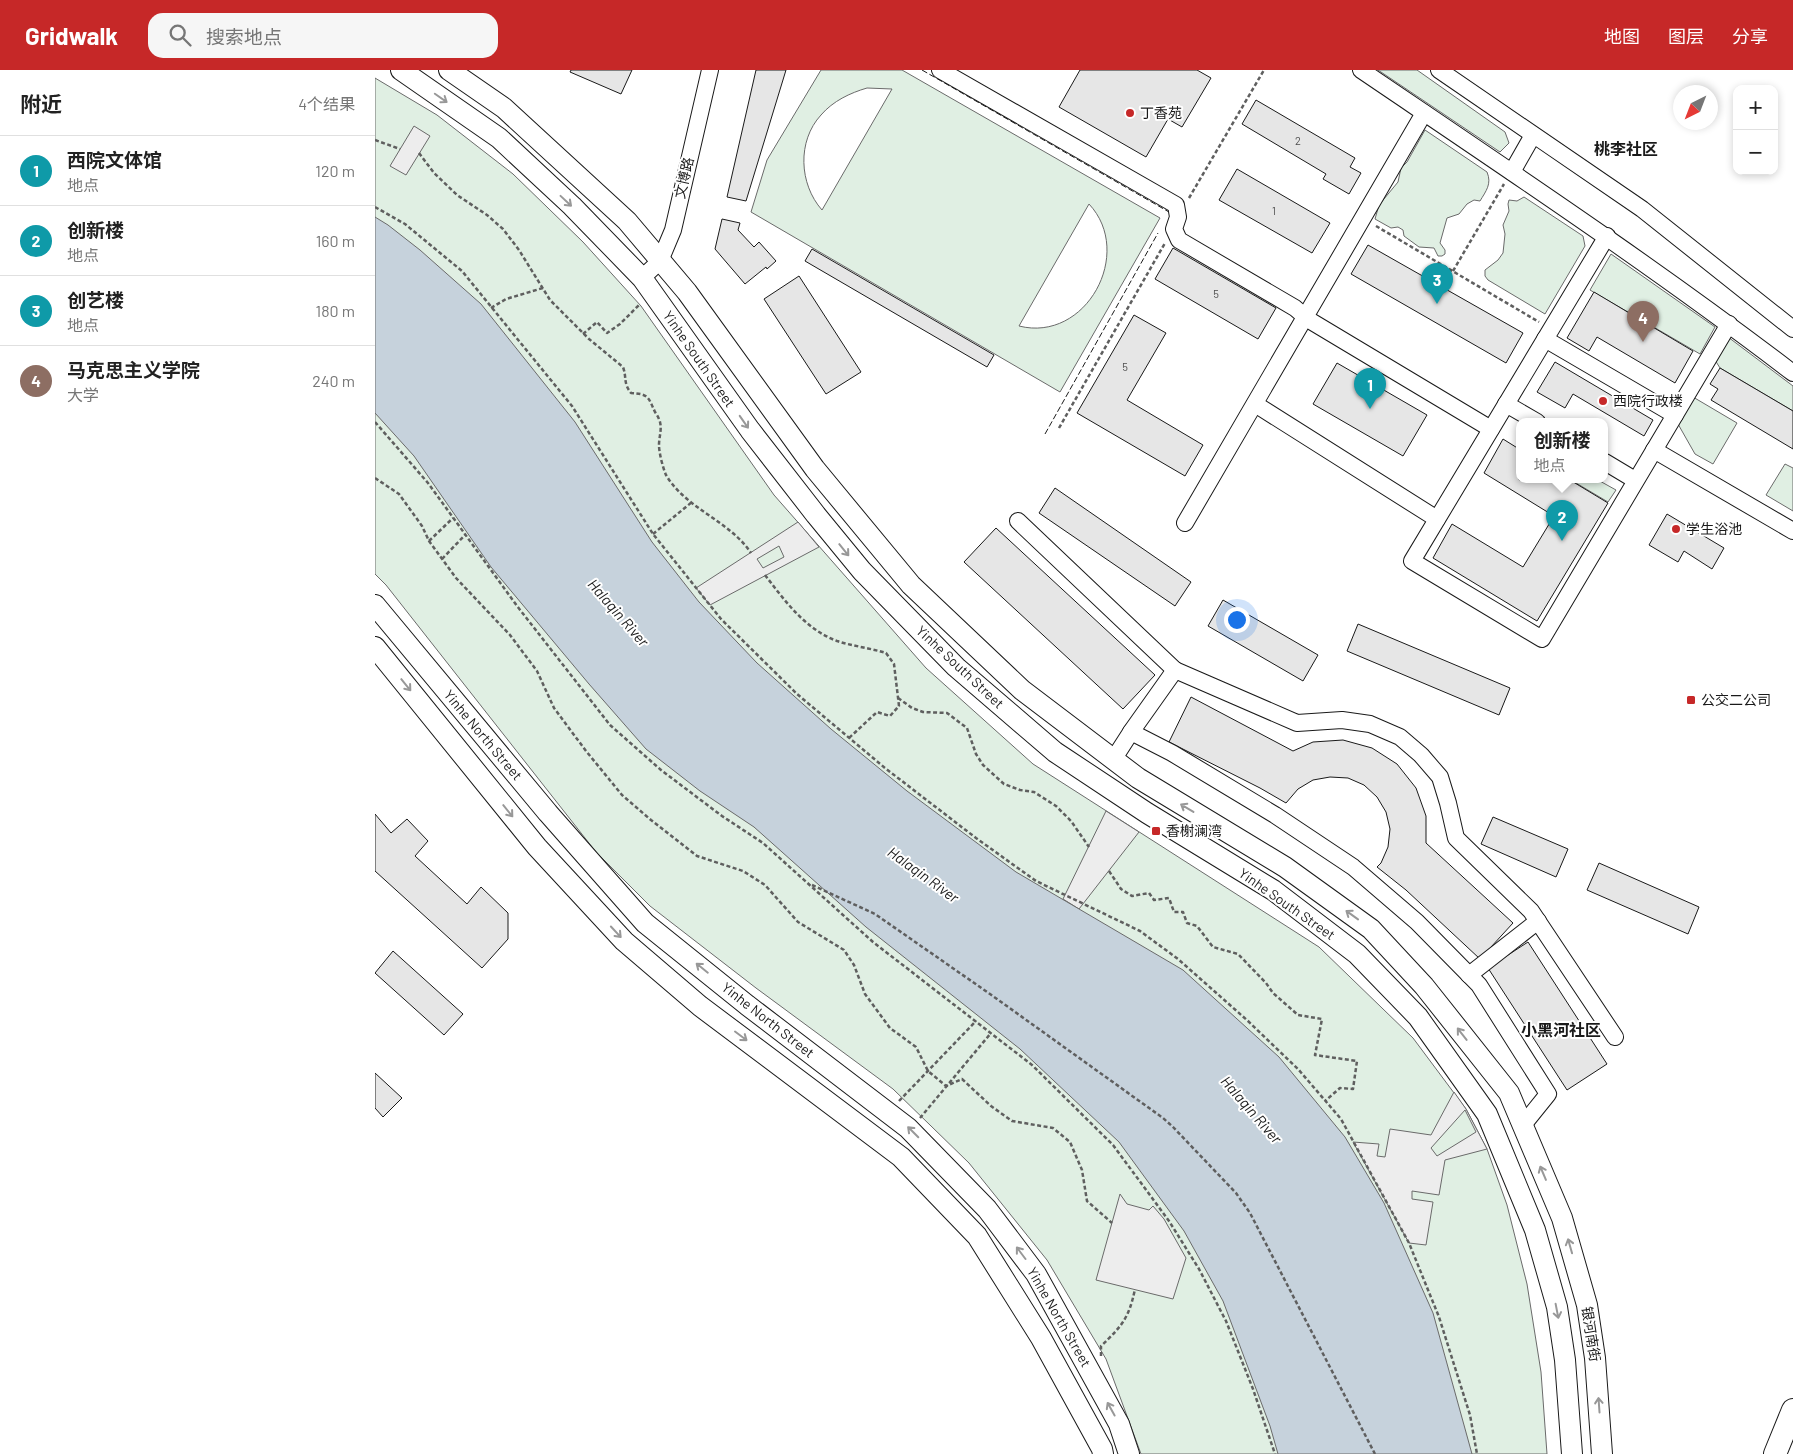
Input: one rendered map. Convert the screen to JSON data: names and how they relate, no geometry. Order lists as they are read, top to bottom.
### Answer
{
  "streets": {
    "main road": ["Yinhe South Street", "Yinhe North Street", "银河南街"],
    "street": ["文博路"]
  },
  "crossings": [
    ["文博路", "Yinhe South Street"],
    ["Yinhe South Street", "银河南街"]
  ],
  "one_way": ["银河南街"],
  "districts": ["桃李社区", "小黑河社区"],
  "water": ["Halaqin River"],
  "places": {
    "other": ["丁香苑", "西院行政楼", "学生浴池"],
    "transit": ["公交二公司", "香榭澜湾"]
  },
  "house_numbers": [
    "2",
    "1",
    "5",
    "5"
  ],
  "north": "bottom left",
  "page": {
    "header": "Gridwalk",
    "search": "搜索地点",
    "nav": ["地图", "图层", "分享"],
    "heading": ["附近", "4个结果"],
    "map_buttons": ["+", "−"],
    "list": [
      {
        "mark": "1",
        "name": "西院文体馆",
        "note": "地点",
        "value": "120 m"
      },
      {
        "mark": "2",
        "name": "创新楼",
        "note": "地点",
        "value": "160 m"
      },
      {
        "mark": "3",
        "name": "创艺楼",
        "note": "地点",
        "value": "180 m"
      },
      {
        "mark": "4",
        "name": "马克思主义学院",
        "note": "大学",
        "value": "240 m"
      }
    ],
    "pins": [
      "3",
      "4",
      "1",
      "2"
    ],
    "popup": ["创新楼", "地点"]
  }
}
